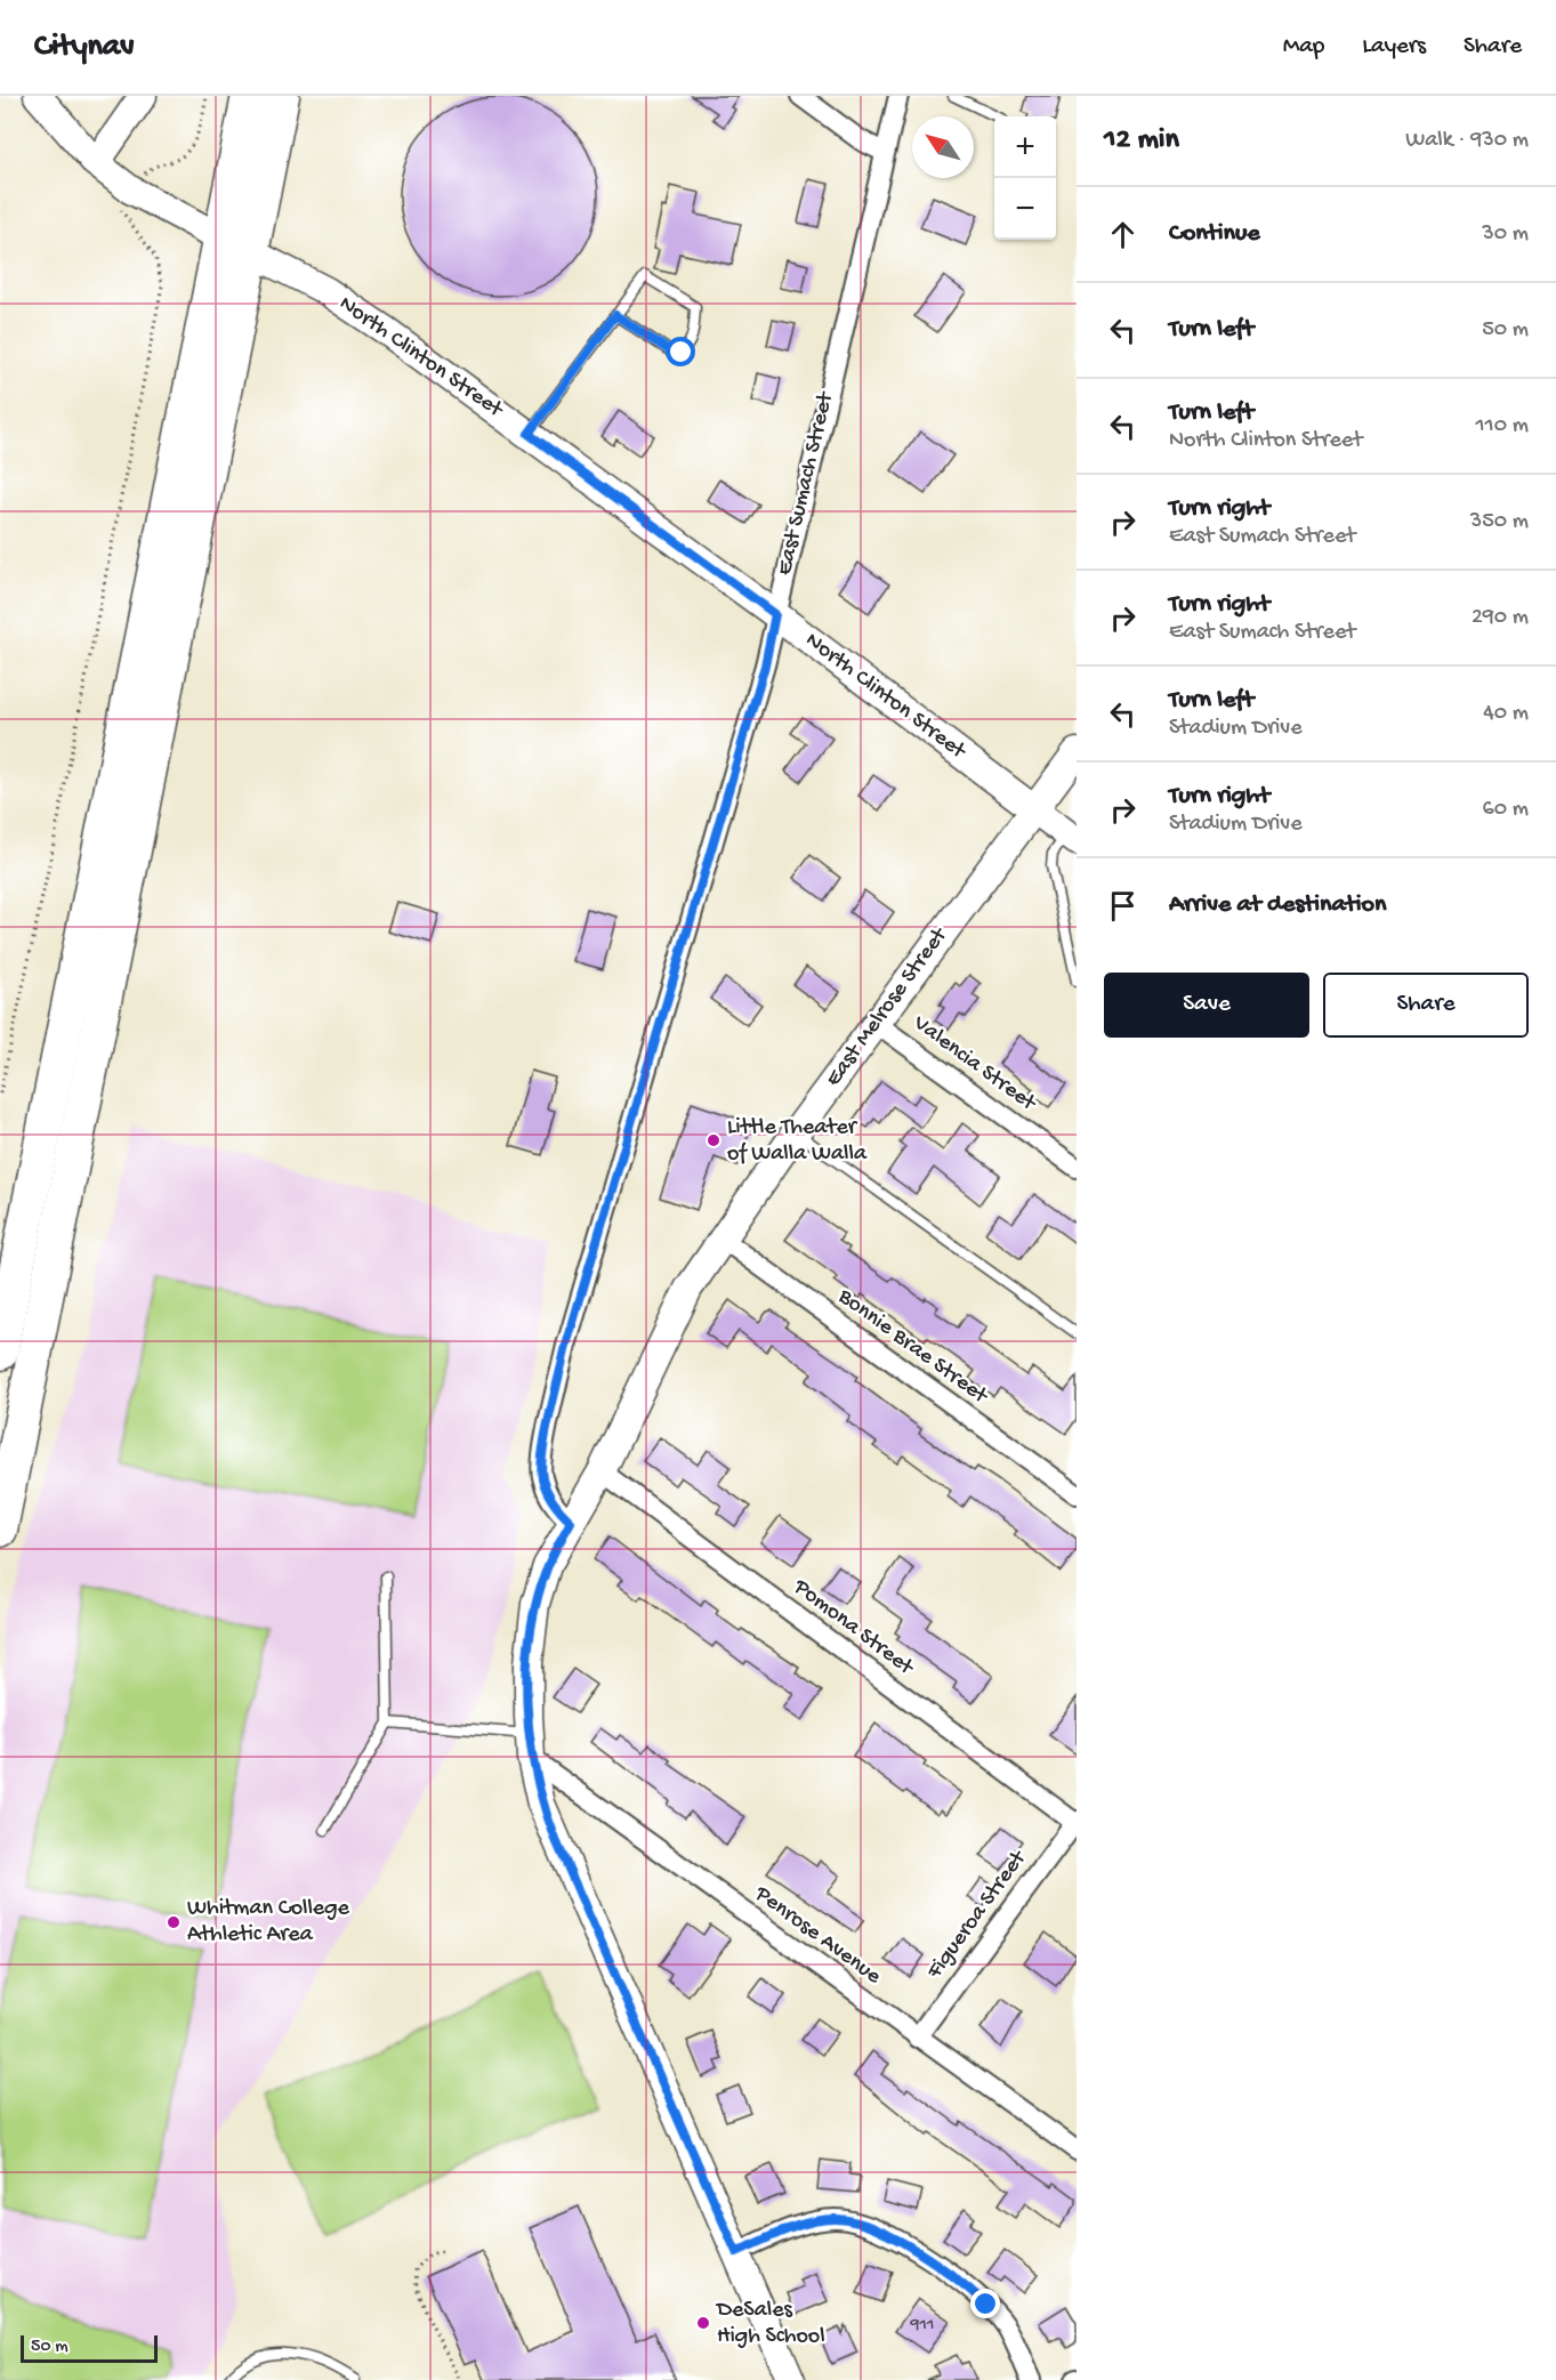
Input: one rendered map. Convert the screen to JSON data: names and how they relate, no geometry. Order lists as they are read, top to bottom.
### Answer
{
  "streets": {
    "street": [
      "North Clinton Street",
      "East Sumach Street",
      "East Melrose Street",
      "Valencia Street",
      "Bonnie Brae Street",
      "Pomona Street",
      "Figueroa Street",
      "Penrose Avenue"
    ]
  },
  "crossings": [
    ["North Clinton Street", "East Sumach Street"],
    ["North Clinton Street", "East Melrose Street"],
    ["East Sumach Street", "East Melrose Street"],
    ["East Melrose Street", "Valencia Street"],
    ["East Melrose Street", "Bonnie Brae Street"],
    ["East Melrose Street", "Pomona Street"],
    ["Pomona Street", "Figueroa Street"],
    ["Figueroa Street", "Penrose Avenue"]
  ],
  "places": ["Little Theater of Walla Walla", "Whitman College Athletic Area", "DeSales High School"],
  "house_numbers": ["911"],
  "scale_bar": "50 m",
  "north": "top left",
  "page": {
    "header": "Citynav",
    "nav": ["Map", "Layers", "Share"],
    "heading": ["12 min", "Walk · 930 m"],
    "map_buttons": ["+", "−"],
    "list": [
      ["Continue", "30 m"],
      ["Turn left", "50 m"],
      ["Turn left", "North Clinton Street", "110 m"],
      ["Turn right", "East Sumach Street", "350 m"],
      ["Turn right", "East Sumach Street", "290 m"],
      ["Turn left", "Stadium Drive", "40 m"],
      ["Turn right", "Stadium Drive", "60 m"],
      "Arrive at destination"
    ],
    "buttons": ["Save", "Share"],
    "scale": "50 m"
  }
}
